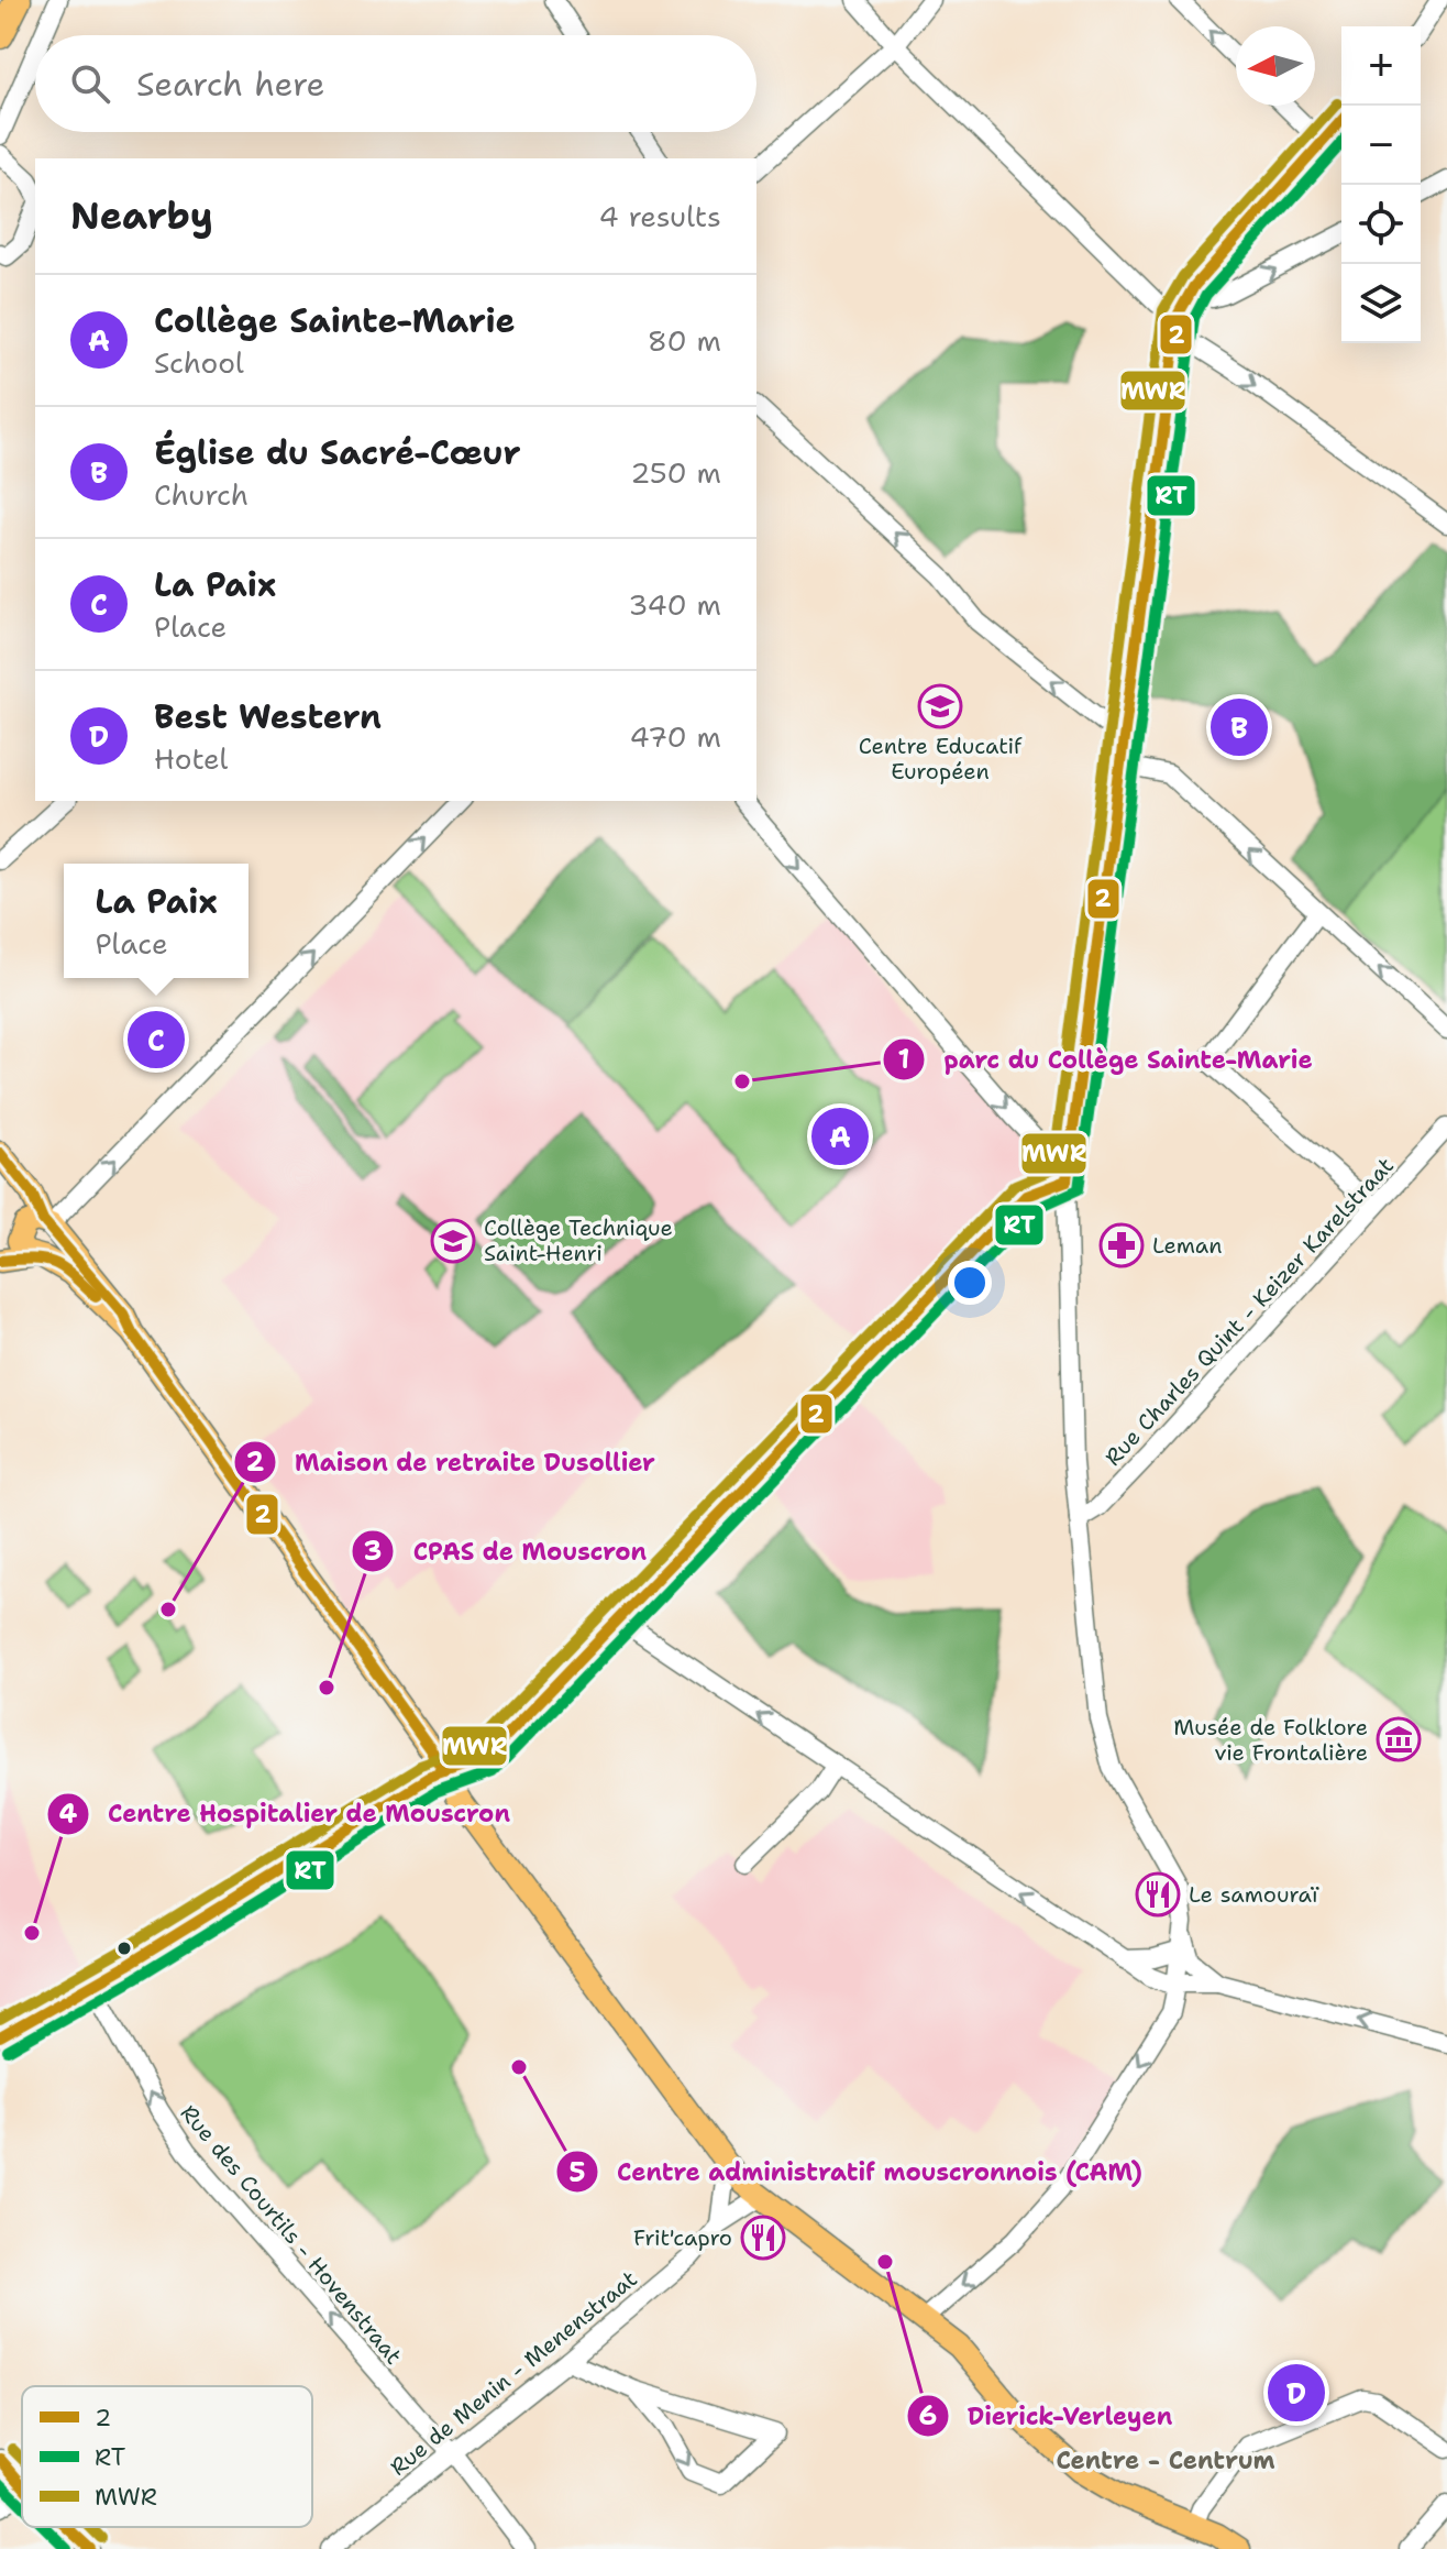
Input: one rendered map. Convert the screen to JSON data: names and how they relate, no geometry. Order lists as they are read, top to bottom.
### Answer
{
  "streets": {
    "street": ["Rue Charles Quint - Keizer Karelstraat", "Rue des Courtils - Hovenstraat", "Rue de Menin - Menenstraat"]
  },
  "crossings": [
    ["Rue des Courtils - Hovenstraat", "Rue de Menin - Menenstraat"]
  ],
  "one_way": ["Rue des Courtils - Hovenstraat"],
  "districts": ["Centre - Centrum"],
  "places": {
    "school or university": ["Centre Educatif Européen", "Collège Technique Saint-Henri"],
    "other": [
      "parc du Collège Sainte-Marie",
      "Maison de retraite Dusollier",
      "CPAS de Mouscron",
      "Centre Hospitalier de Mouscron",
      "Centre administratif mouscronnois (CAM)",
      "Dierick-Verleyen"
    ],
    "pharmacy": ["Leman"],
    "museum": ["Musée de Folklore vie Frontalière"],
    "restaurant": ["Le samouraï", "Frit'capro"]
  },
  "lines": ["transit line MWR", "transit line 2", "transit line RT"],
  "legend": ["2", "RT", "MWR"],
  "north": "left",
  "page": {
    "map_buttons": ["+", "−"],
    "search": "Search here",
    "heading": ["Nearby", "4 results"],
    "list": [
      {
        "mark": "A",
        "name": "Collège Sainte-Marie",
        "note": "School",
        "value": "80 m"
      },
      {
        "mark": "B",
        "name": "Église du Sacré-Cœur",
        "note": "Church",
        "value": "250 m"
      },
      {
        "mark": "C",
        "name": "La Paix",
        "note": "Place",
        "value": "340 m"
      },
      {
        "mark": "D",
        "name": "Best Western",
        "note": "Hotel",
        "value": "470 m"
      }
    ],
    "pins": [
      "B",
      "C",
      "A",
      "D"
    ],
    "popup": ["La Paix", "Place"]
  }
}
